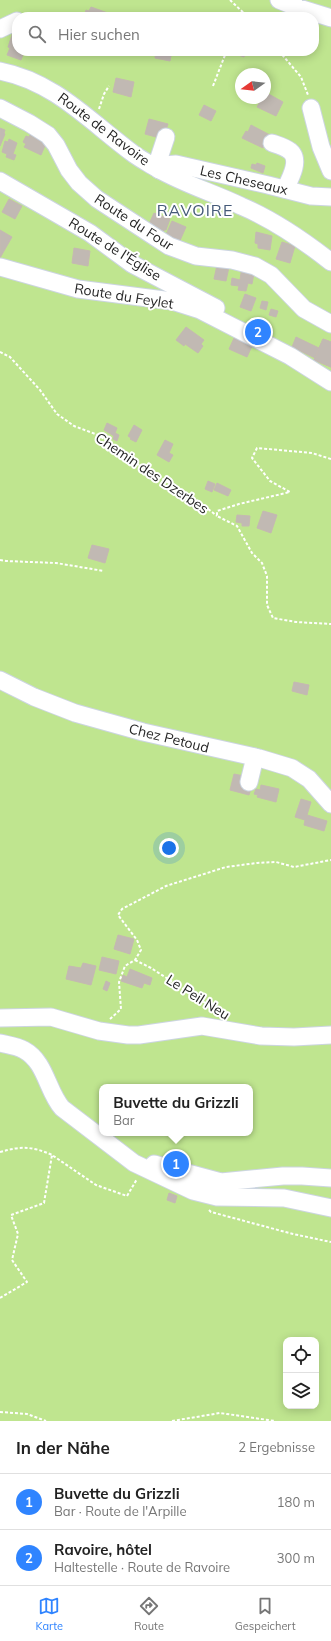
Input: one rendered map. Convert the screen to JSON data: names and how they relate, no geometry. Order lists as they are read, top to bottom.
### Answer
{
  "streets": {
    "street": [
      "Route de Ravoire",
      "Les Cheseaux",
      "Route du Four",
      "Route de l'Église",
      "Route du Feylet",
      "Chez Petoud"
    ],
    "path": ["Chemin des Dzerbes", "Le Peil Neu"]
  },
  "crossings": [
    ["Route de Ravoire", "Les Cheseaux"],
    ["Route de l'Église", "Route du Feylet"]
  ],
  "districts": ["RAVOIRE"],
  "north": "left",
  "page": {
    "search": "Hier suchen",
    "pins": ["2", "1"],
    "popup": ["Buvette du Grizzli", "Bar"],
    "heading": ["In der Nähe", "2 Ergebnisse"],
    "list": [
      {
        "mark": "1",
        "name": "Buvette du Grizzli",
        "note": "Bar · Route de l'Arpille",
        "value": "180 m"
      },
      {
        "mark": "2",
        "name": "Ravoire, hôtel",
        "note": "Haltestelle · Route de Ravoire",
        "value": "300 m"
      }
    ],
    "nav": ["Karte", "Route", "Gespeichert"]
  }
}
